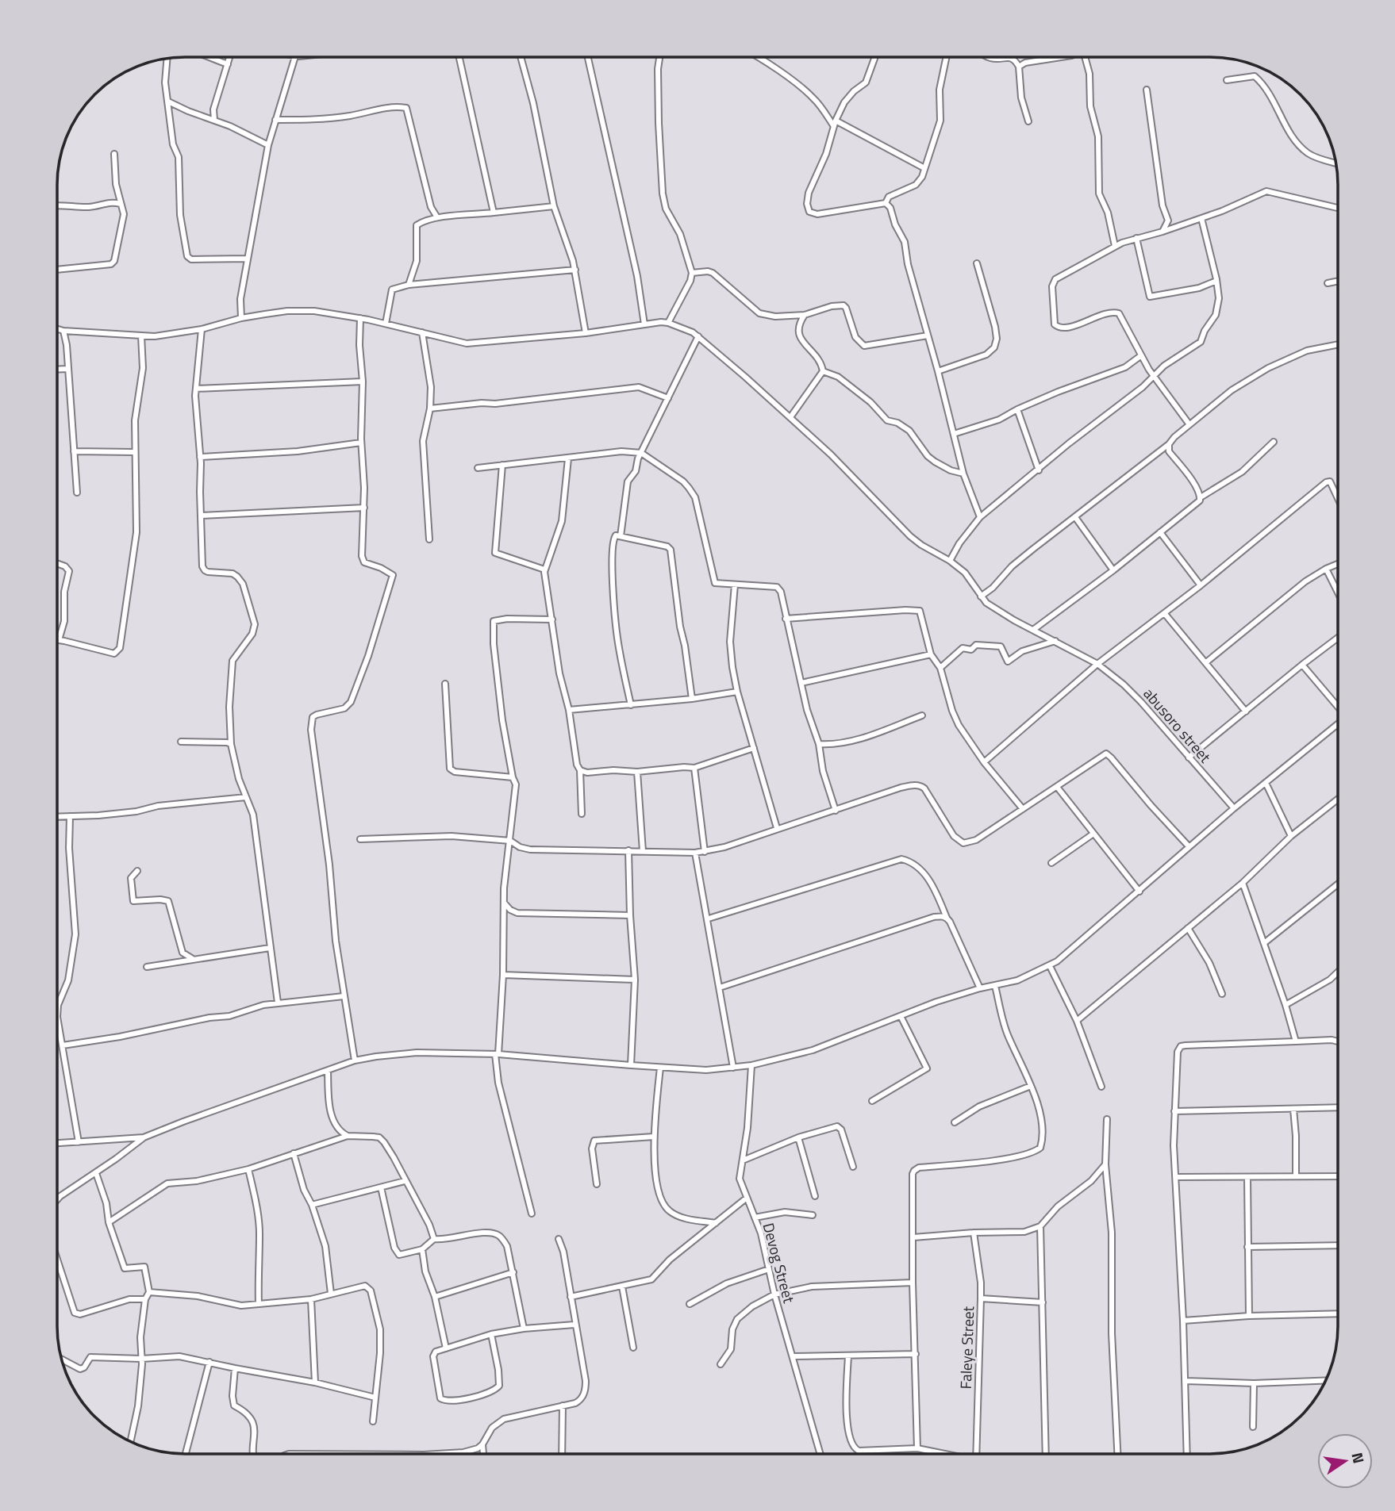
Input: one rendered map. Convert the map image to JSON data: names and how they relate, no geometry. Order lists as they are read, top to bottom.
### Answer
{
  "streets": {
    "street": ["abusoro street", "Devog Street", "Faleye Street"]
  },
  "north": "right"
}
